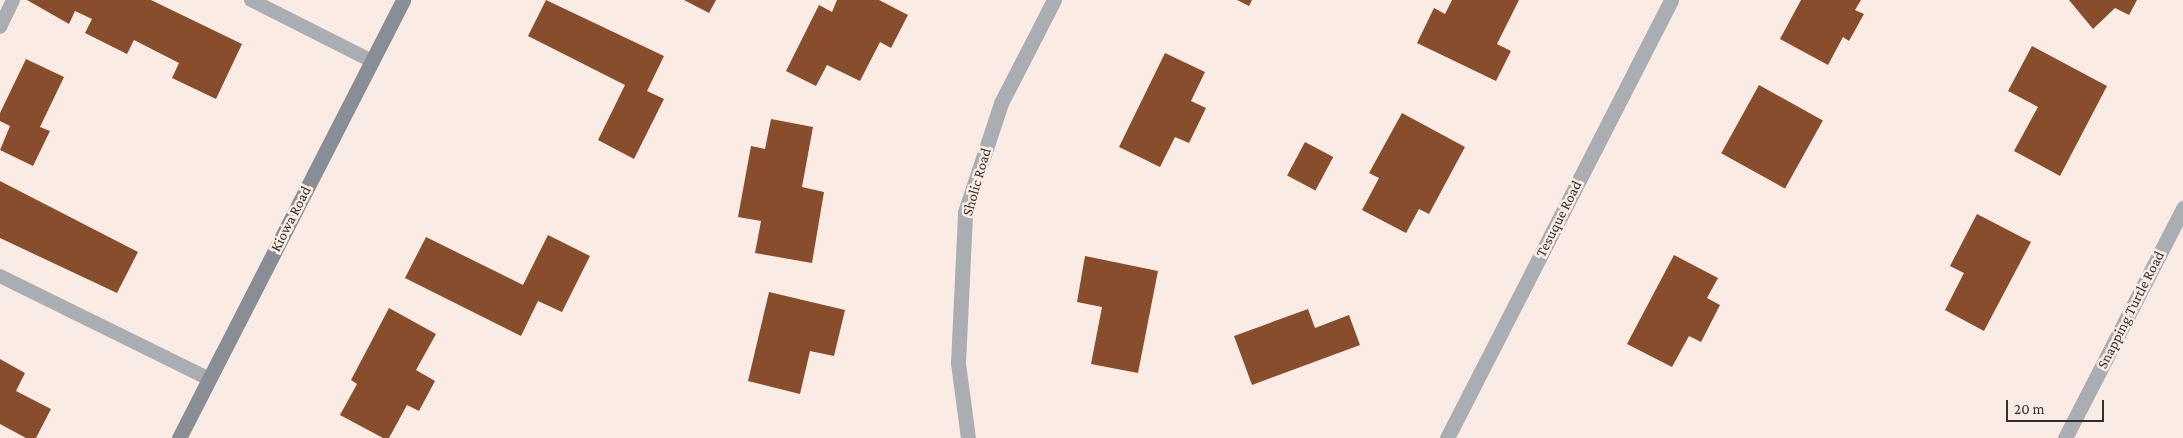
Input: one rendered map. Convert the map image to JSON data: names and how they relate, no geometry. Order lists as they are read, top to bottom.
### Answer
{
  "streets": {
    "street": [
      "Sholic Road",
      "Kiowa Road",
      "Tesuque Road",
      "Snapping Turtle Road"
    ]
  },
  "scale_bar": "20 m"
}
